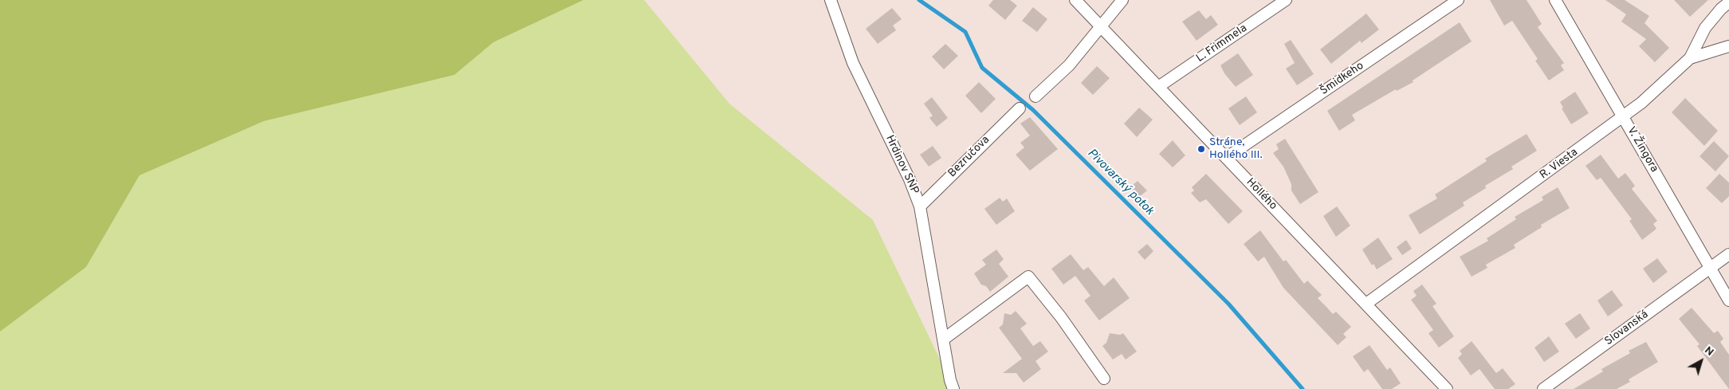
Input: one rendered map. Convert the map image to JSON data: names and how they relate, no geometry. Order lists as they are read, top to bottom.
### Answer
{
  "streets": {
    "street": [
      "L. Frimmela",
      "Šmidkeho",
      "V. Žingora",
      "Bezručova",
      "R. Viesta",
      "Hrdinov SNP",
      "Hollého",
      "Slovanská"
    ]
  },
  "crossings": [
    ["L. Frimmela", "Hollého"],
    ["Šmidkeho", "Hollého"],
    ["V. Žingora", "R. Viesta"],
    ["V. Žingora", "Slovanská"],
    ["Bezručova", "Hrdinov SNP"],
    ["R. Viesta", "Hollého"]
  ],
  "water": ["Pivovarský potok"],
  "places": ["Stráne, Hollého III."],
  "north": "top right"
}
